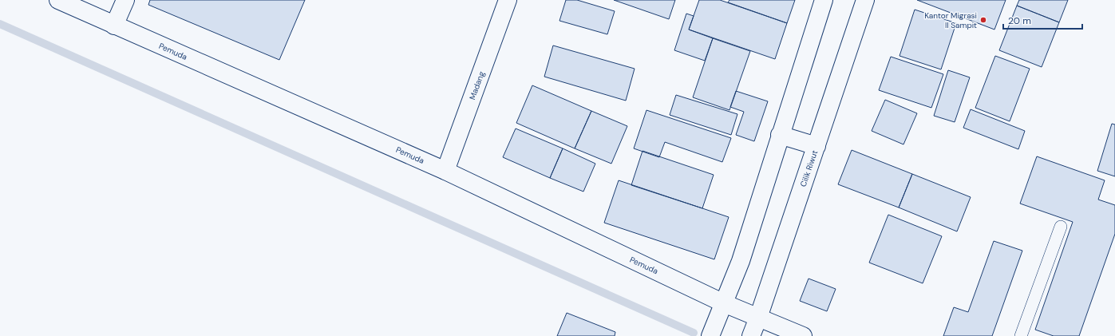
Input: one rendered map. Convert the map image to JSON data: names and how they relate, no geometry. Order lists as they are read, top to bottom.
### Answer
{
  "streets": {
    "street": ["Pemuda", "Madang", "Cilik Riwut"]
  },
  "crossings": [
    ["Pemuda", "Madang"],
    ["Pemuda", "Cilik Riwut"]
  ],
  "places": ["Kantor Migrasi II Sampit"],
  "scale_bar": "20 m"
}
